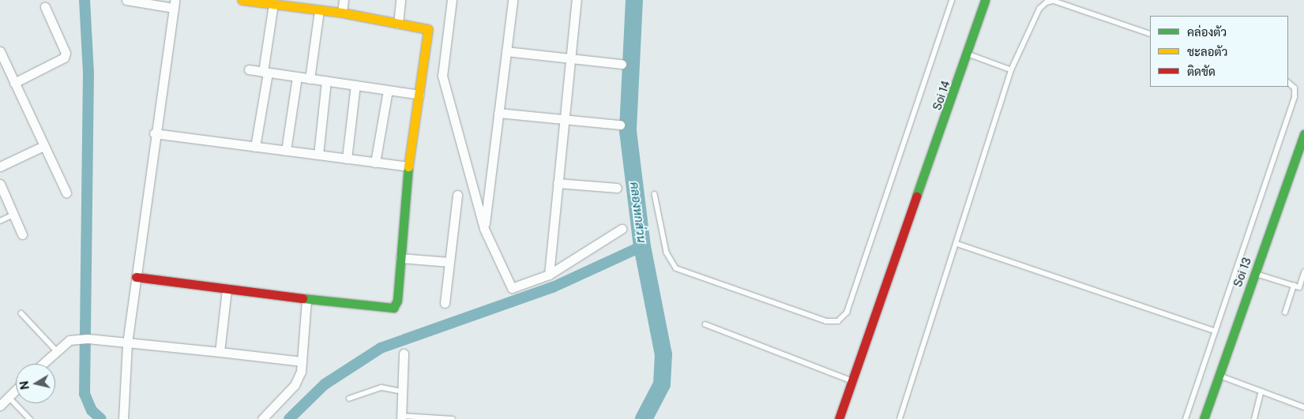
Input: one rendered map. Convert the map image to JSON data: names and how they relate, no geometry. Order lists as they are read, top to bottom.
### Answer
{
  "streets": {
    "street": ["Soi 14", "Soi 13"]
  },
  "water": ["คลองหกส่วน"],
  "legend": ["คล่องตัว", "ชะลอตัว", "ติดขัด"],
  "north": "left"
}
